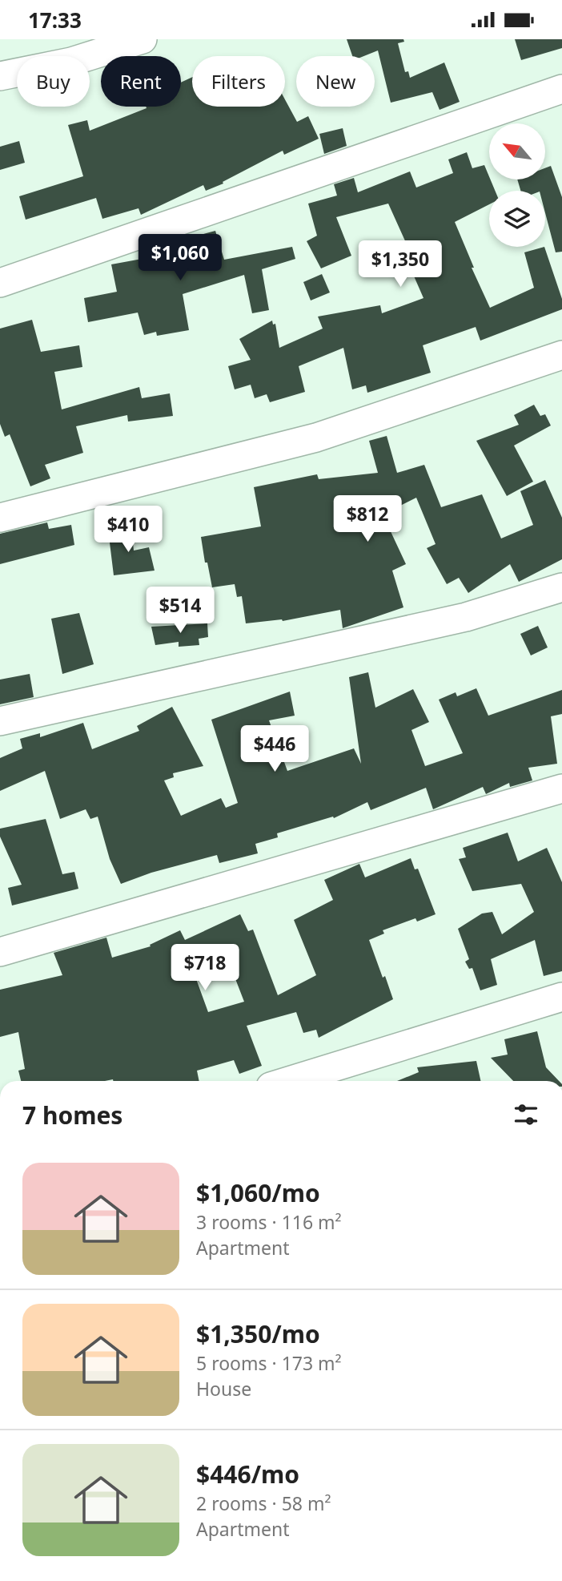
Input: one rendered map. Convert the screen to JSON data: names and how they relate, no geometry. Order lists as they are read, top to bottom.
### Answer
{
  "north": "top left",
  "page": {
    "status": "17:33",
    "chip": [
      "Buy",
      "Rent",
      "Filters",
      "New"
    ],
    "price": [
      "$1,060",
      "$1,350",
      "$812",
      "$410",
      "$514",
      "$446",
      "$718"
    ],
    "heading": "7 homes",
    "list": [
      {
        "name": "$1,060/mo",
        "note": "3 rooms · 116 m² · Apartment"
      },
      {
        "name": "$1,350/mo",
        "note": "5 rooms · 173 m² · House"
      },
      {
        "name": "$446/mo",
        "note": "2 rooms · 58 m² · Apartment"
      }
    ]
  }
}
